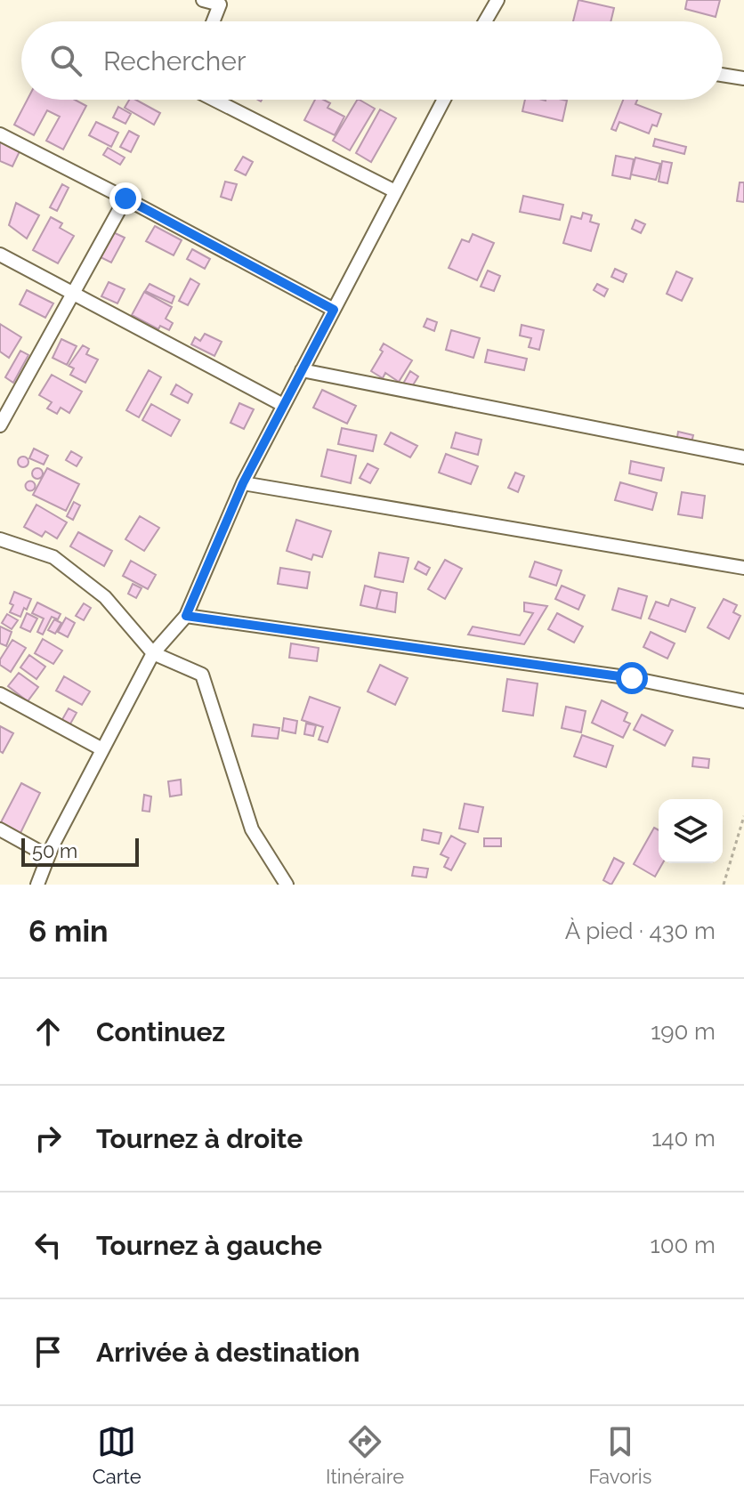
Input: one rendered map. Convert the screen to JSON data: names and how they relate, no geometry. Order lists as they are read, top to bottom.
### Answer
{
  "scale_bar": "50 m",
  "page": {
    "search": "Rechercher",
    "scale": "50 m",
    "heading": ["6 min", "À pied · 430 m"],
    "list": [
      ["Continuez", "190 m"],
      ["Tournez à droite", "140 m"],
      ["Tournez à gauche", "100 m"],
      "Arrivée à destination"
    ],
    "nav": ["Carte", "Itinéraire", "Favoris"]
  }
}
